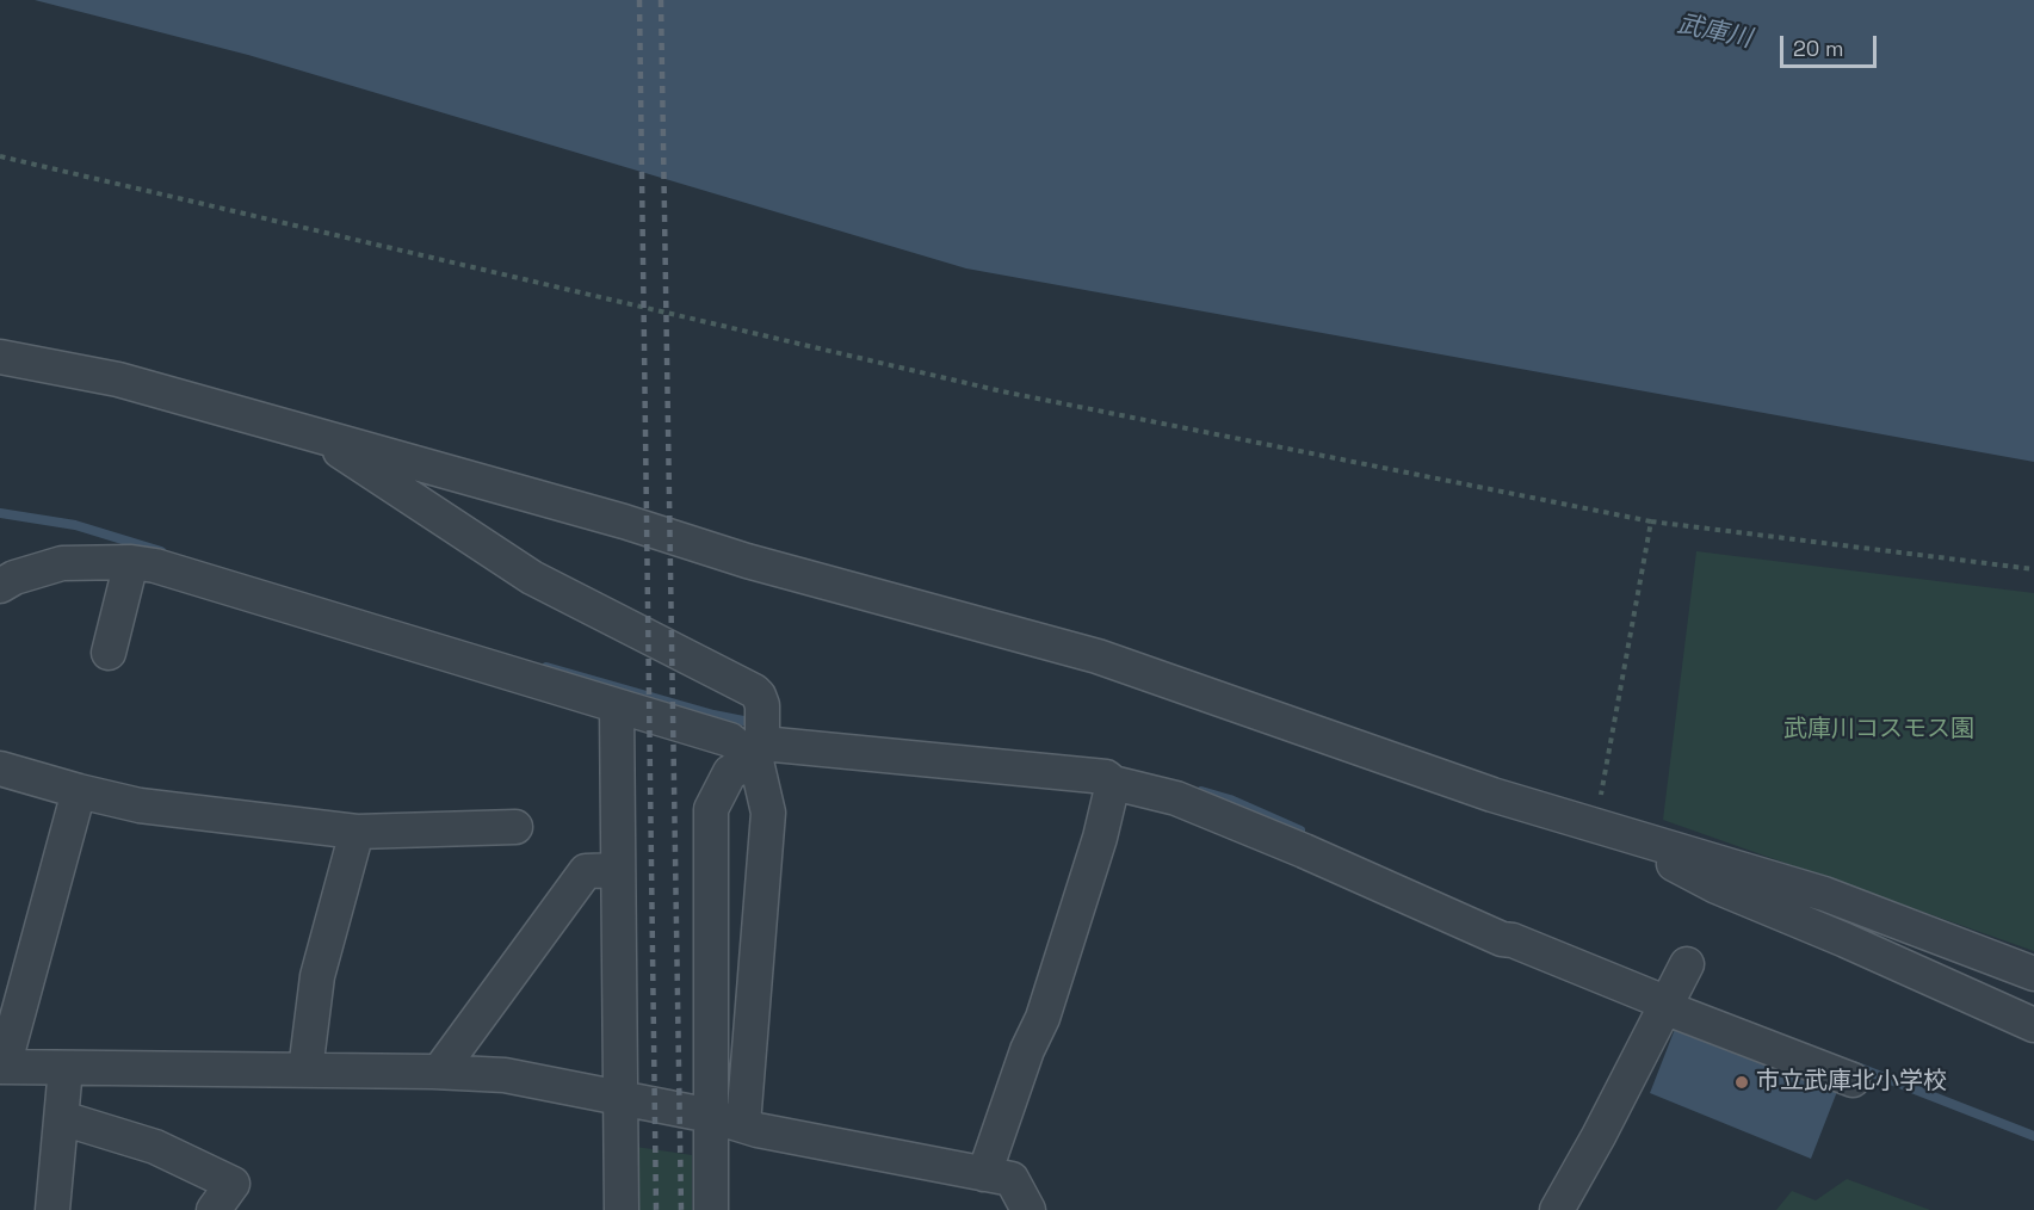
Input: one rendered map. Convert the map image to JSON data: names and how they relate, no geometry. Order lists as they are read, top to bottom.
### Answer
{
  "water": ["武庫川"],
  "parks": ["武庫川コスモス園"],
  "places": ["市立武庫北小学校"],
  "scale_bar": "20 m"
}
